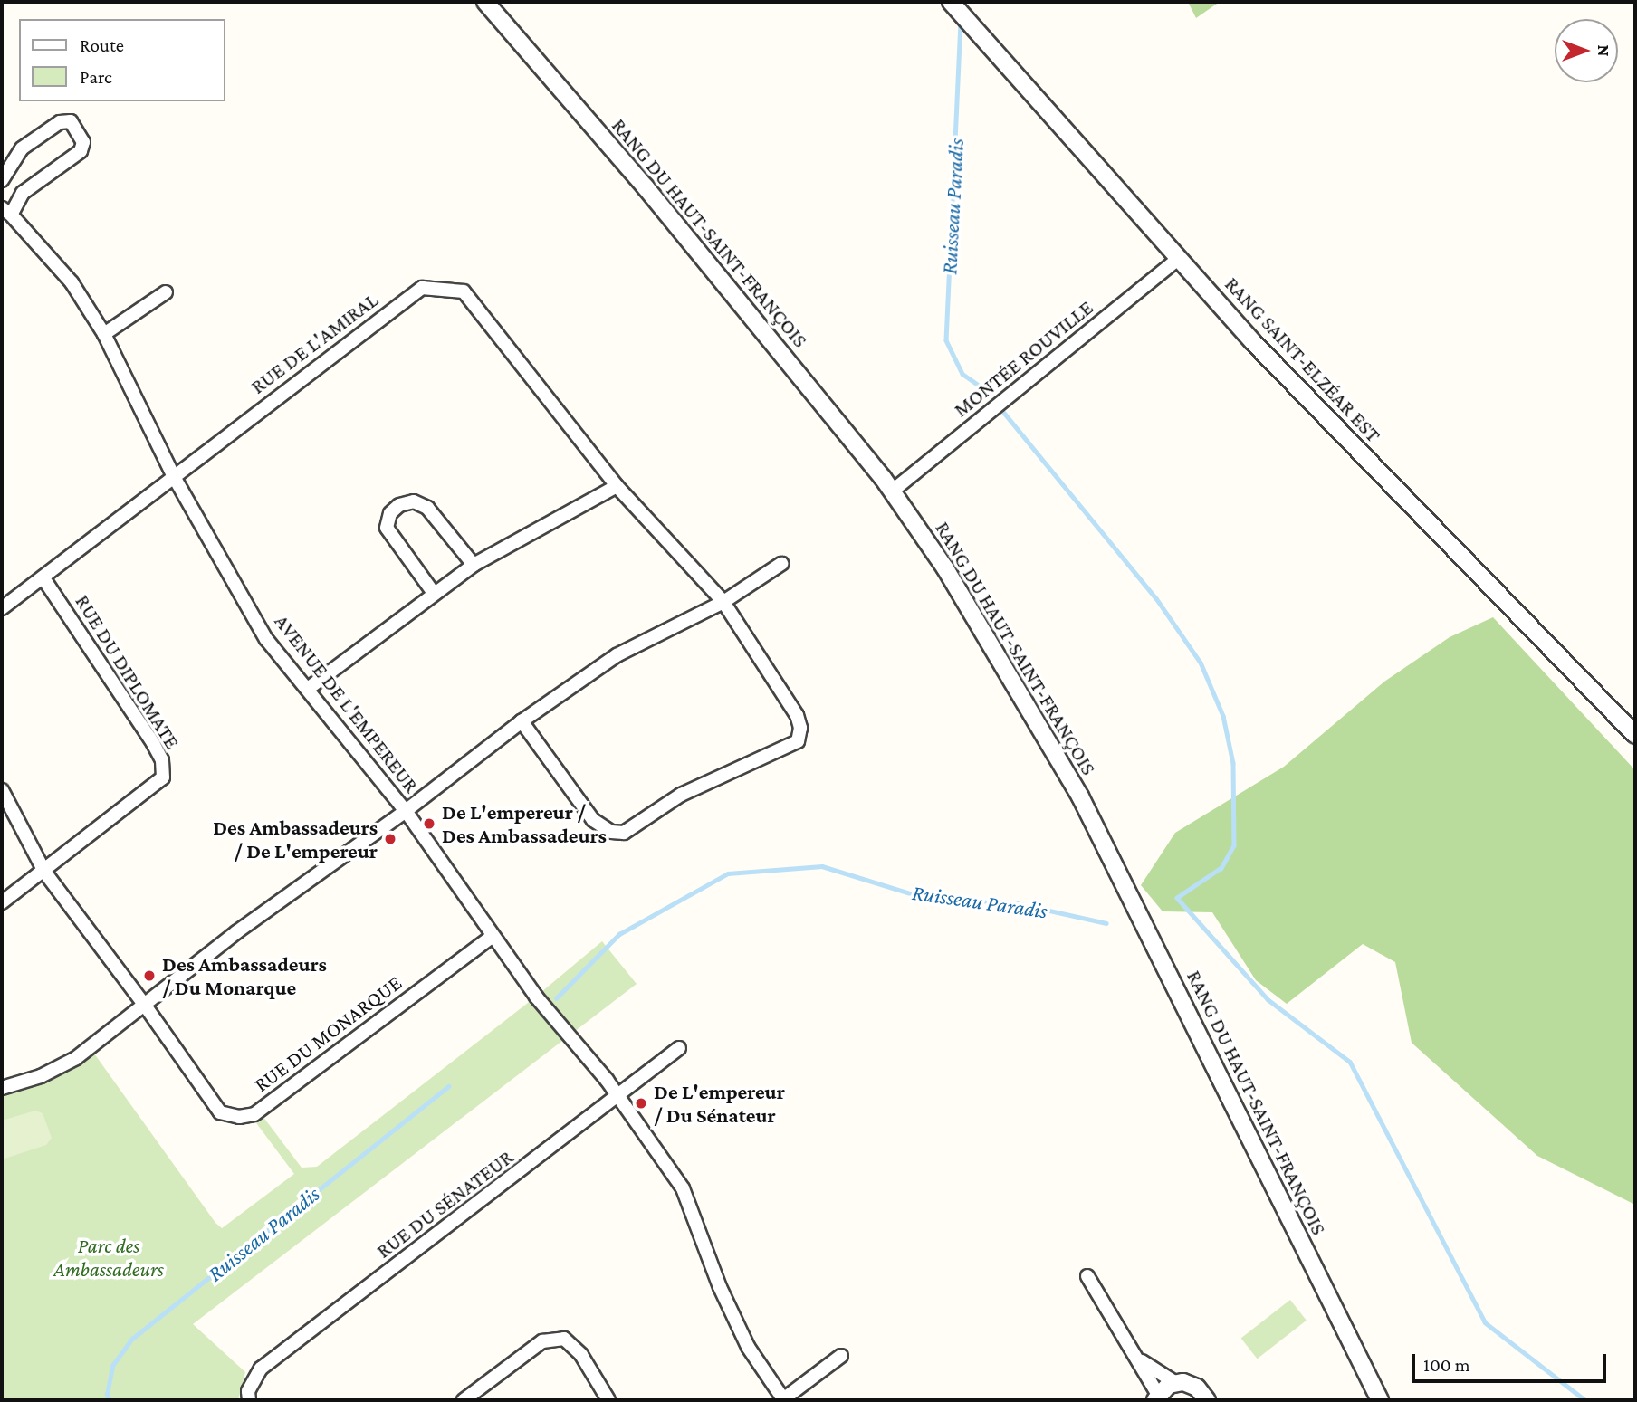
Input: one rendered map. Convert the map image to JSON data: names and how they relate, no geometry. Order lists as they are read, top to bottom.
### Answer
{
  "streets": {
    "street": [
      "RANG DU HAUT-SAINT-FRANÇOIS",
      "RUE DE L'AMIRAL",
      "MONTÉE ROUVILLE",
      "RANG SAINT-ELZÉAR EST",
      "RUE DU DIPLOMATE",
      "AVENUE DE L'EMPEREUR",
      "RUE DU MONARQUE",
      "RUE DU SÉNATEUR"
    ]
  },
  "crossings": [
    ["RANG DU HAUT-SAINT-FRANÇOIS", "MONTÉE ROUVILLE"],
    ["RUE DE L'AMIRAL", "RUE DU DIPLOMATE"],
    ["RUE DE L'AMIRAL", "AVENUE DE L'EMPEREUR"],
    ["MONTÉE ROUVILLE", "RANG SAINT-ELZÉAR EST"],
    ["RUE DU DIPLOMATE", "RUE DU MONARQUE"],
    ["AVENUE DE L'EMPEREUR", "RUE DU MONARQUE"],
    ["AVENUE DE L'EMPEREUR", "RUE DU SÉNATEUR"]
  ],
  "water": ["Ruisseau Paradis"],
  "parks": ["Parc des Ambassadeurs"],
  "places": [
    "De L'empereur / Des Ambassadeurs",
    "Des Ambassadeurs / De L'empereur",
    "Des Ambassadeurs / Du Monarque",
    "De L'empereur / Du Sénateur"
  ],
  "legend": ["Route", "Parc"],
  "scale_bar": "100 m",
  "north": "right"
}
